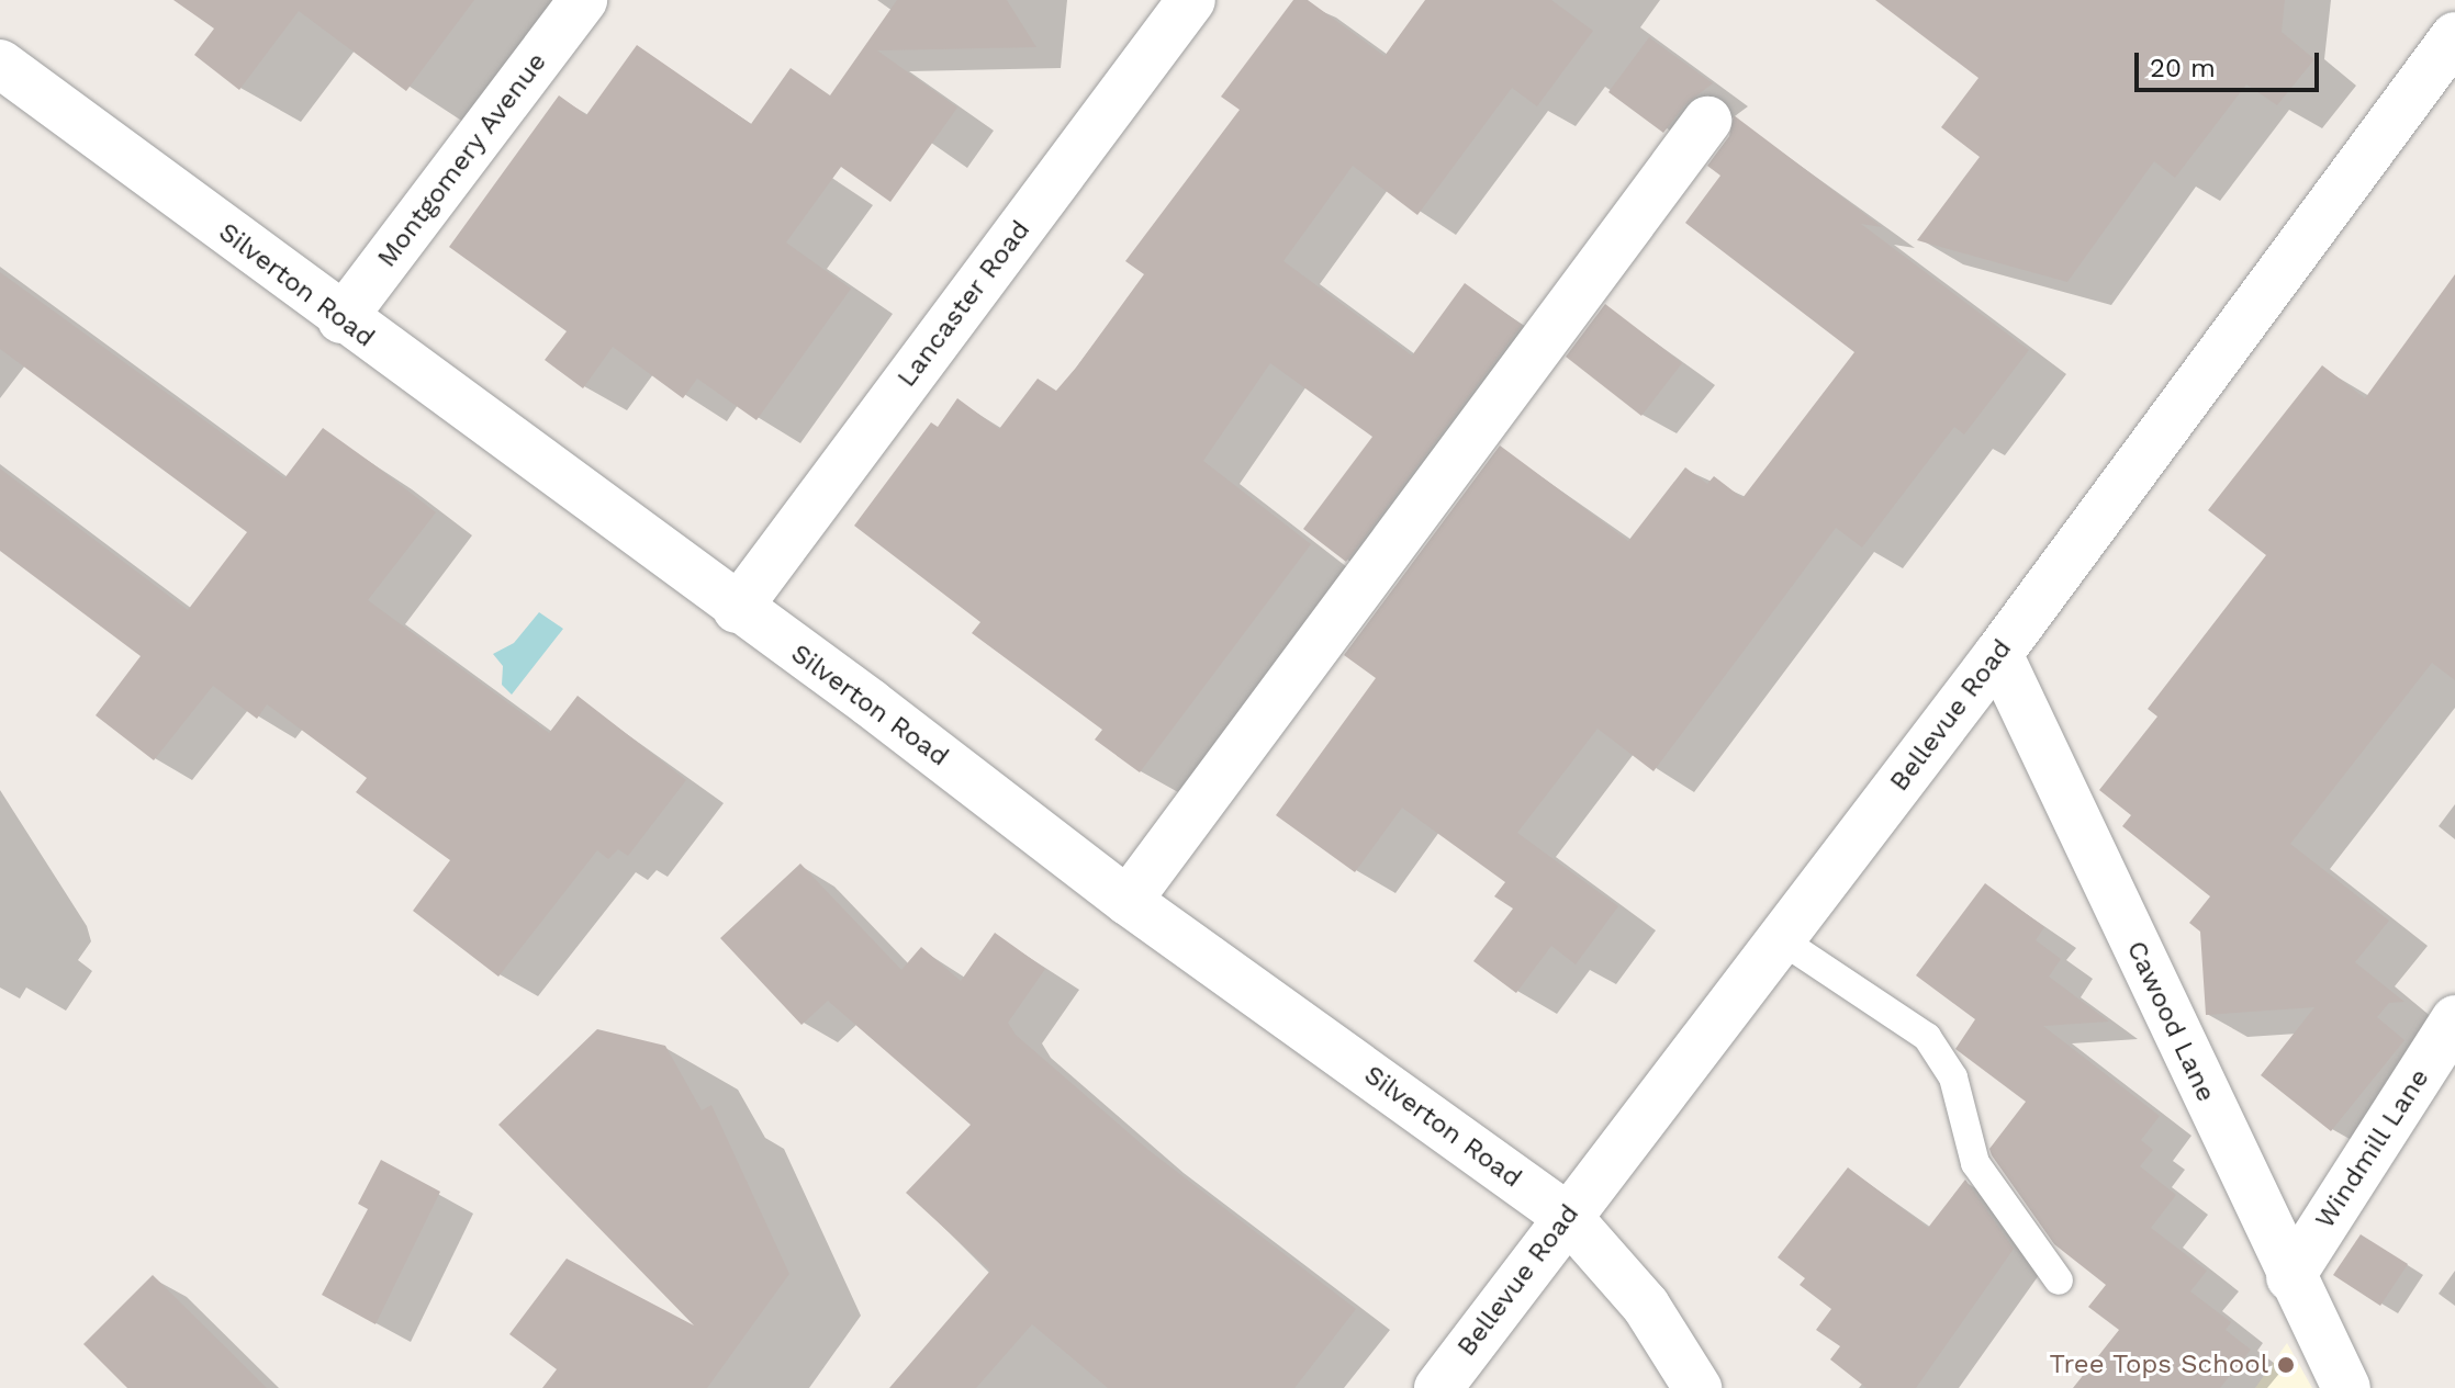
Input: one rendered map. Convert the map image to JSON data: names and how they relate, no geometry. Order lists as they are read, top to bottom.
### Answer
{
  "streets": {
    "street": [
      "Montgomery Avenue",
      "Silverton Road",
      "Lancaster Road",
      "Bellevue Road",
      "Cawood Lane",
      "Windmill Lane"
    ]
  },
  "crossings": [
    ["Montgomery Avenue", "Silverton Road"],
    ["Silverton Road", "Lancaster Road"],
    ["Silverton Road", "Bellevue Road"],
    ["Bellevue Road", "Cawood Lane"],
    ["Cawood Lane", "Windmill Lane"]
  ],
  "places": ["Tree Tops School"],
  "scale_bar": "20 m"
}
